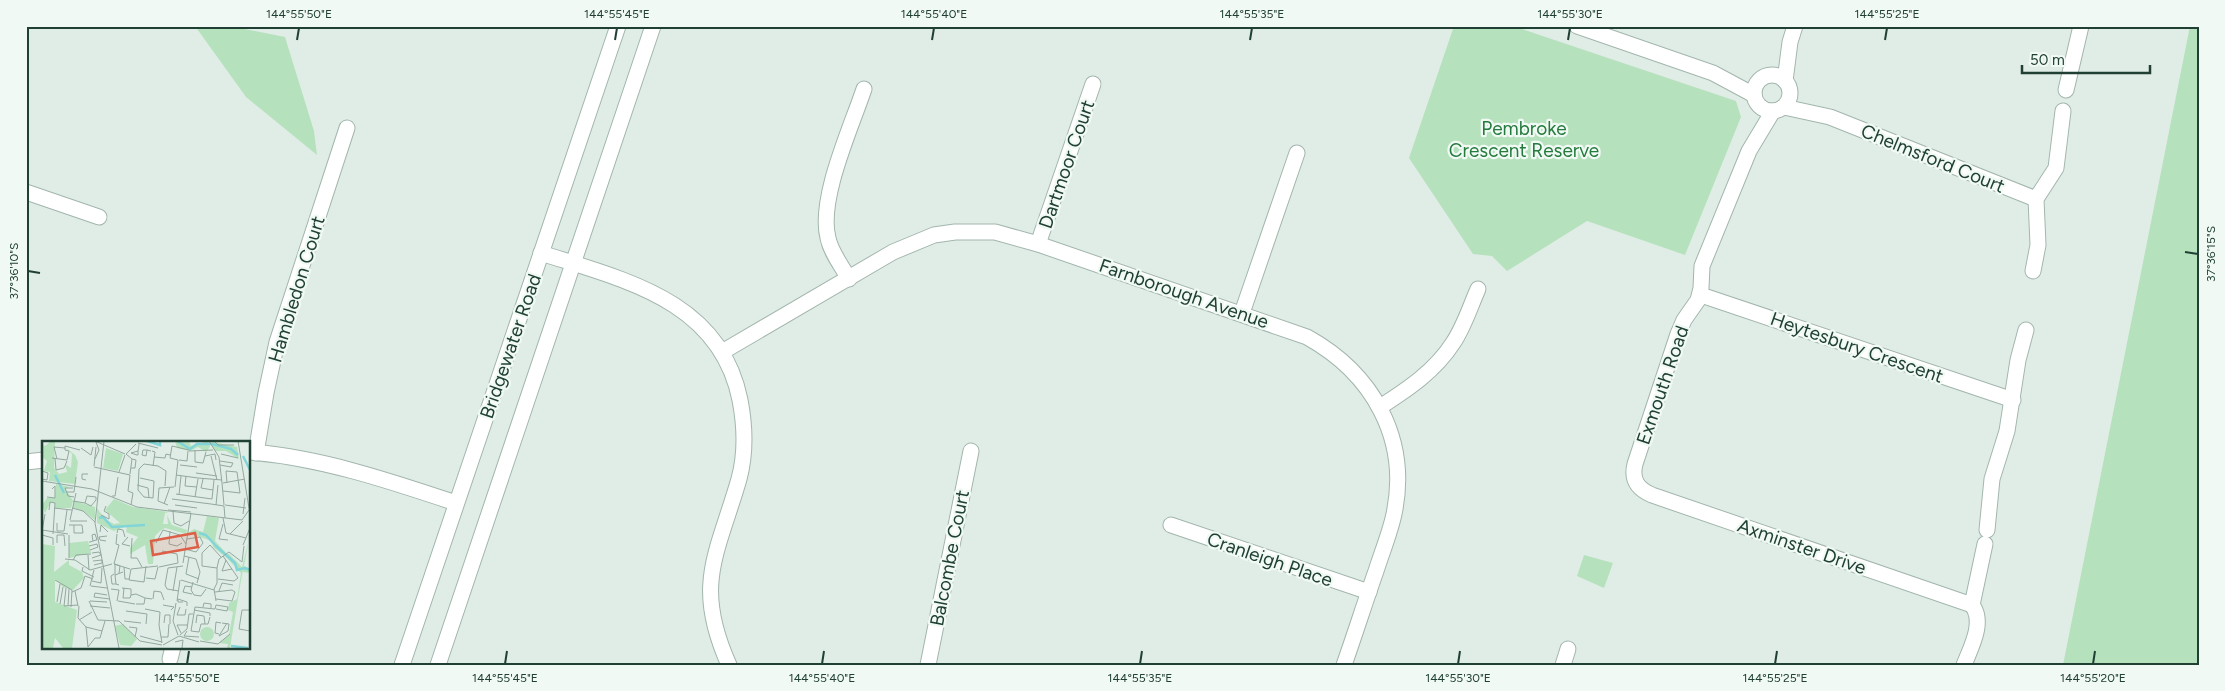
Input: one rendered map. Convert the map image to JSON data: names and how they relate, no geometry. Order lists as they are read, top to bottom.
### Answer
{
  "streets": {
    "street": [
      "Chelmsford Court",
      "Dartmoor Court",
      "Hambledon Court",
      "Farnborough Avenue",
      "Bridgewater Road",
      "Heytesbury Crescent",
      "Exmouth Road",
      "Axminster Drive",
      "Balcombe Court",
      "Cranleigh Place"
    ]
  },
  "crossings": [
    ["Dartmoor Court", "Farnborough Avenue"],
    ["Farnborough Avenue", "Cranleigh Place"],
    ["Heytesbury Crescent", "Exmouth Road"],
    ["Exmouth Road", "Axminster Drive"]
  ],
  "parks": ["Pembroke Crescent Reserve"],
  "scale_bar": "50 m",
  "coordinates": [
    "144°55'50\"E",
    "144°55'45\"E",
    "144°55'40\"E",
    "144°55'35\"E",
    "144°55'30\"E",
    "144°55'25\"E",
    "37°36'15\"S",
    "37°36'10\"S",
    "144°55'20\"E"
  ]
}
